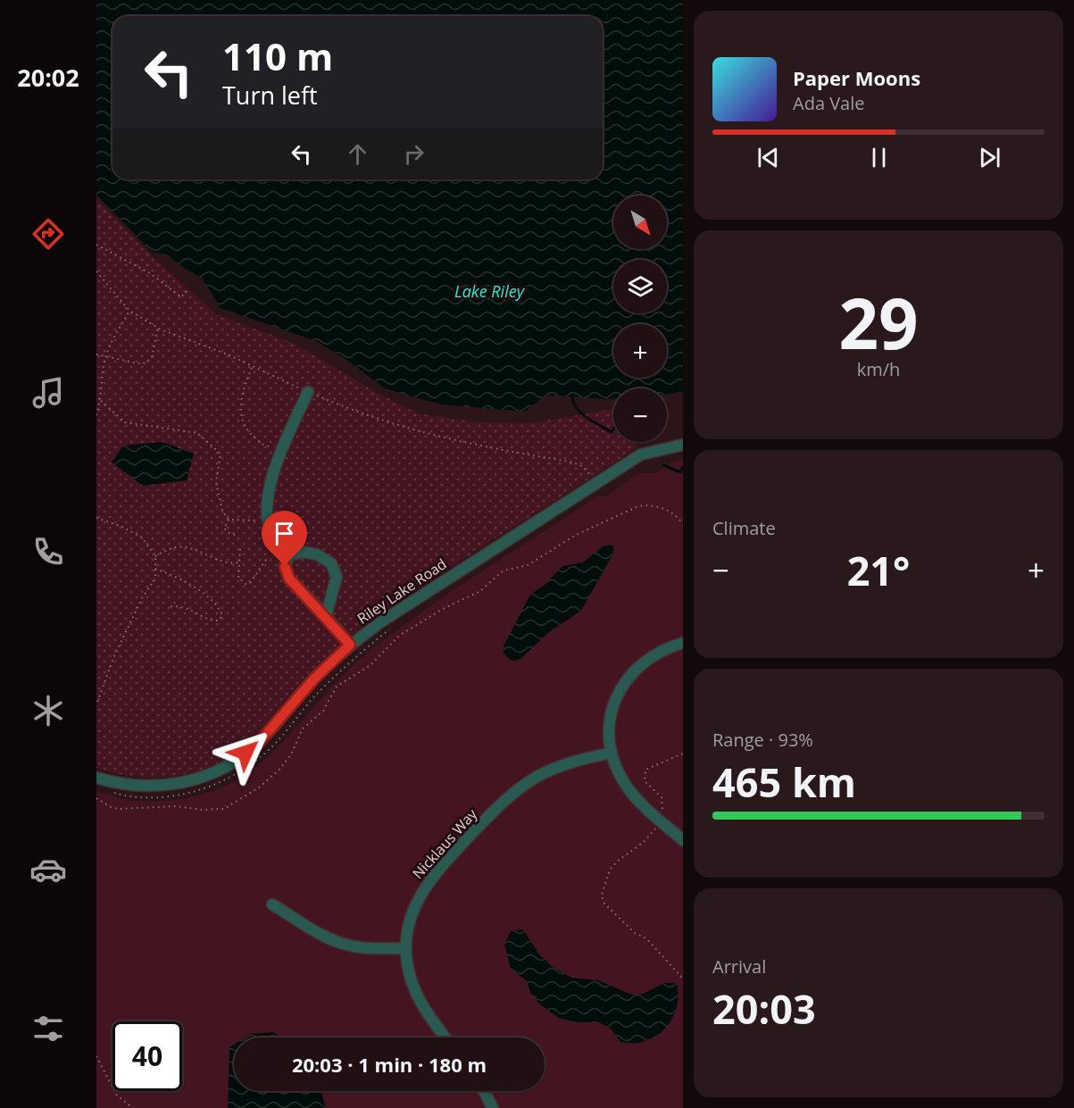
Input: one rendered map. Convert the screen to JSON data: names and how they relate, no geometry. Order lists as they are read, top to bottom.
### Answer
{
  "streets": {
    "street": ["Riley Lake Road", "Nicklaus Way"]
  },
  "water": ["Lake Riley"],
  "north": "bottom right",
  "page": {
    "tabs": "20:02",
    "turn": ["110 m", "Turn left"],
    "song": ["Paper Moons", "Ada Vale"],
    "map_buttons": ["+", "−"],
    "tile": [
      ["29", "km/h"],
      "Climate",
      ["Range · 93%", "465 km"],
      ["Arrival", "20:03"]
    ],
    "heat": ["−", "21°", "+"],
    "limit": "40",
    "trip": "20:03 · 1 min · 180 m"
  }
}
